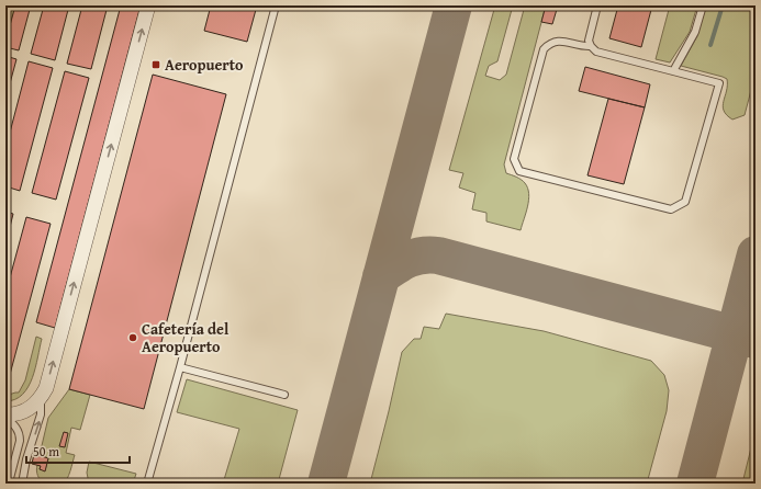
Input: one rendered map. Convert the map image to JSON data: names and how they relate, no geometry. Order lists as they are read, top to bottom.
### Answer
{
  "places": {
    "transit": ["Aeropuerto"],
    "other": ["Cafetería del Aeropuerto"]
  },
  "scale_bar": "50 m"
}
